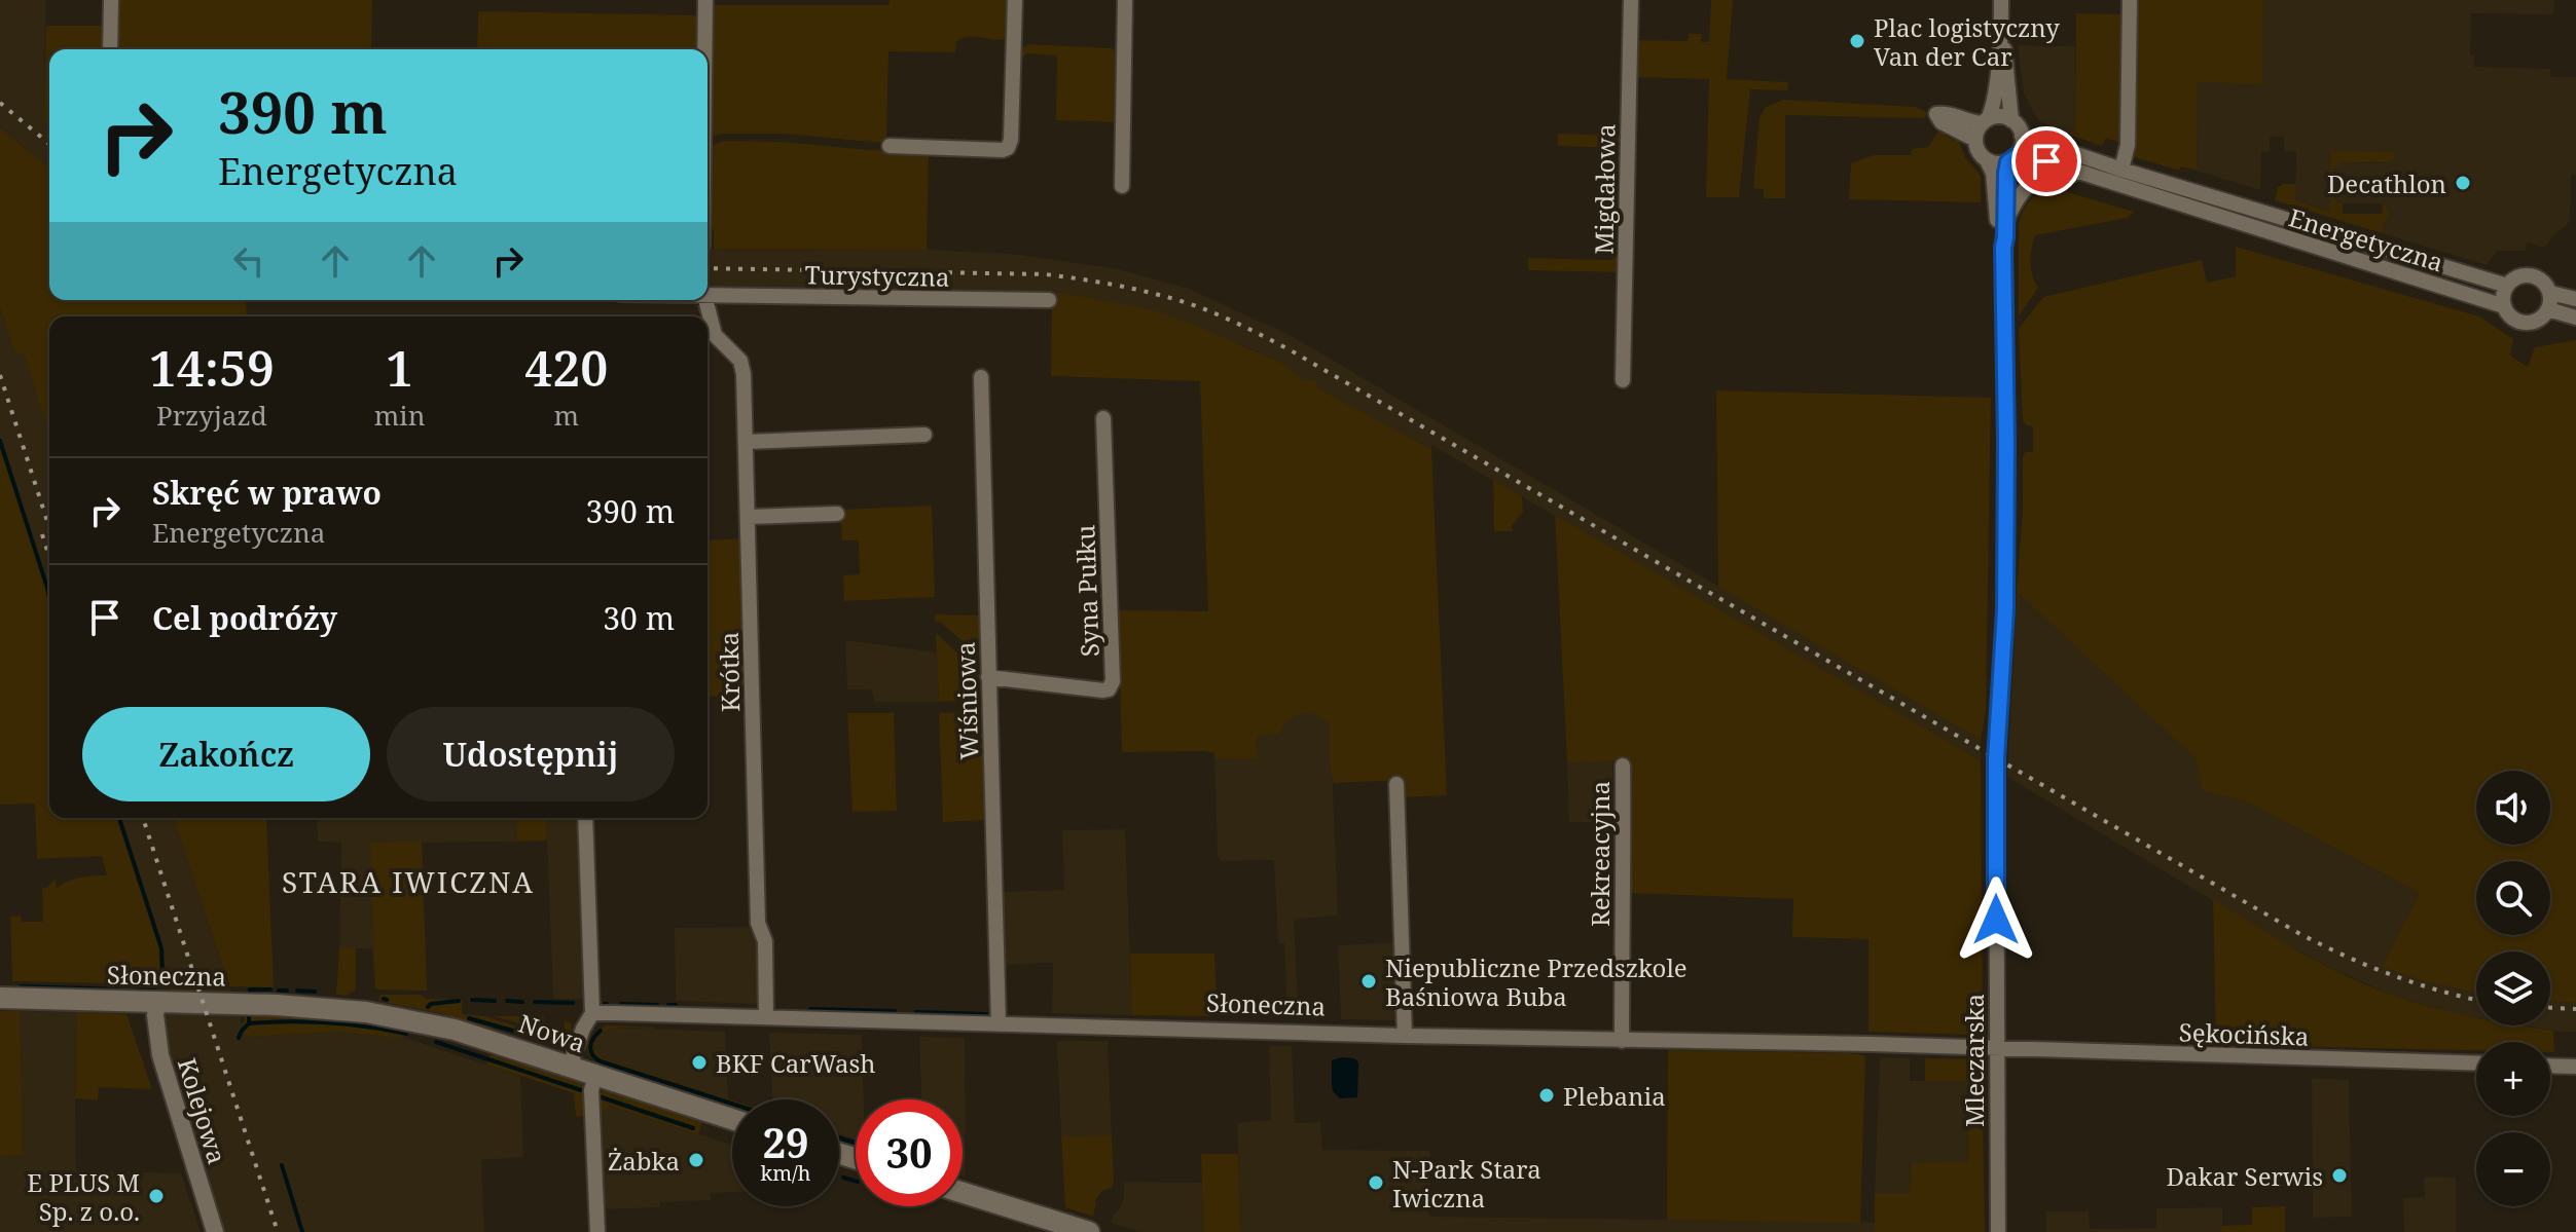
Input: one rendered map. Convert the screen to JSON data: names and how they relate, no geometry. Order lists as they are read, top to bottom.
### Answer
{
  "streets": {
    "main road": ["Słoneczna", "Nowa"],
    "street": [
      "Migdałowa",
      "Energetyczna",
      "Turystyczna",
      "Syna Pułku",
      "Krótka",
      "Wiśniowa",
      "Rekreacyjna",
      "Sękocińska",
      "Mleczarska",
      "Kolejowa"
    ]
  },
  "crossings": [
    ["Energetyczna", "Mleczarska"],
    ["Syna Pułku", "Wiśniowa"],
    ["Krótka", "Słoneczna"],
    ["Wiśniowa", "Słoneczna"],
    ["Rekreacyjna", "Słoneczna"],
    ["Słoneczna", "Nowa"],
    ["Słoneczna", "Sękocińska"],
    ["Słoneczna", "Mleczarska"],
    ["Słoneczna", "Kolejowa"],
    ["Sękocińska", "Mleczarska"]
  ],
  "districts": ["STARA IWICZNA"],
  "places": [
    "Plac logistyczny Van der Car",
    "Decathlon",
    "Niepubliczne Przedszkole Baśniowa Buba",
    "BKF CarWash",
    "Plebania",
    "Żabka",
    "Dakar Serwis",
    "N-Park Stara Iwiczna",
    "E PLUS M Sp. z o.o."
  ],
  "page": {
    "turn": ["390 m", "Energetyczna"],
    "eta": [
      "14:59",
      "Przyjazd",
      "1",
      "min",
      "420",
      "m"
    ],
    "list": [
      {
        "name": "Skręć w prawo",
        "note": "Energetyczna",
        "value": "390 m"
      },
      {
        "name": "Cel podróży",
        "value": "30 m"
      }
    ],
    "buttons": ["Zakończ", "Udostępnij"],
    "map_buttons": ["+", "−"],
    "speed": "29 km/h",
    "limit": "30"
  }
}
